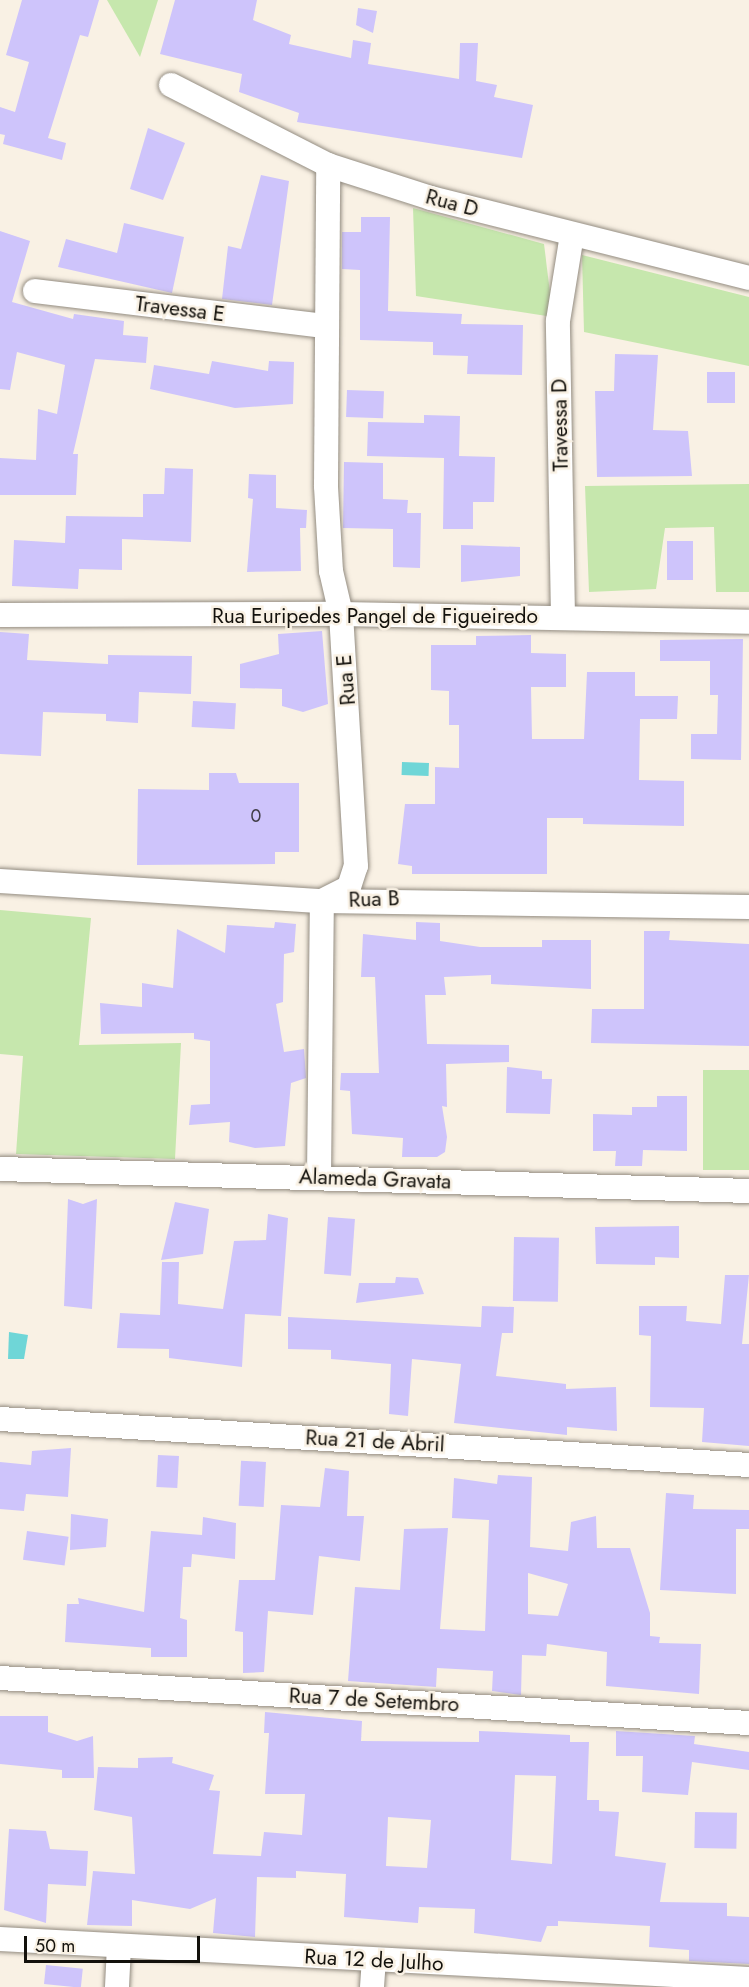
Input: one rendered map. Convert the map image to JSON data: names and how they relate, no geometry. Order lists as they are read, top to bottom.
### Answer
{
  "streets": {
    "street": [
      "Rua D",
      "Travessa E",
      "Travessa D",
      "Rua Euripedes Pangel de Figueiredo",
      "Rua E",
      "Rua B",
      "Alameda Gravata",
      "Rua 21 de Abril",
      "Rua 7 de Setembro",
      "Rua 12 de Julho"
    ]
  },
  "crossings": [
    ["Rua D", "Travessa D"],
    ["Rua D", "Rua E"],
    ["Travessa E", "Rua E"],
    ["Travessa D", "Rua Euripedes Pangel de Figueiredo"],
    ["Rua Euripedes Pangel de Figueiredo", "Rua E"],
    ["Rua E", "Rua B"]
  ],
  "house_numbers": ["0"],
  "scale_bar": "50 m"
}
